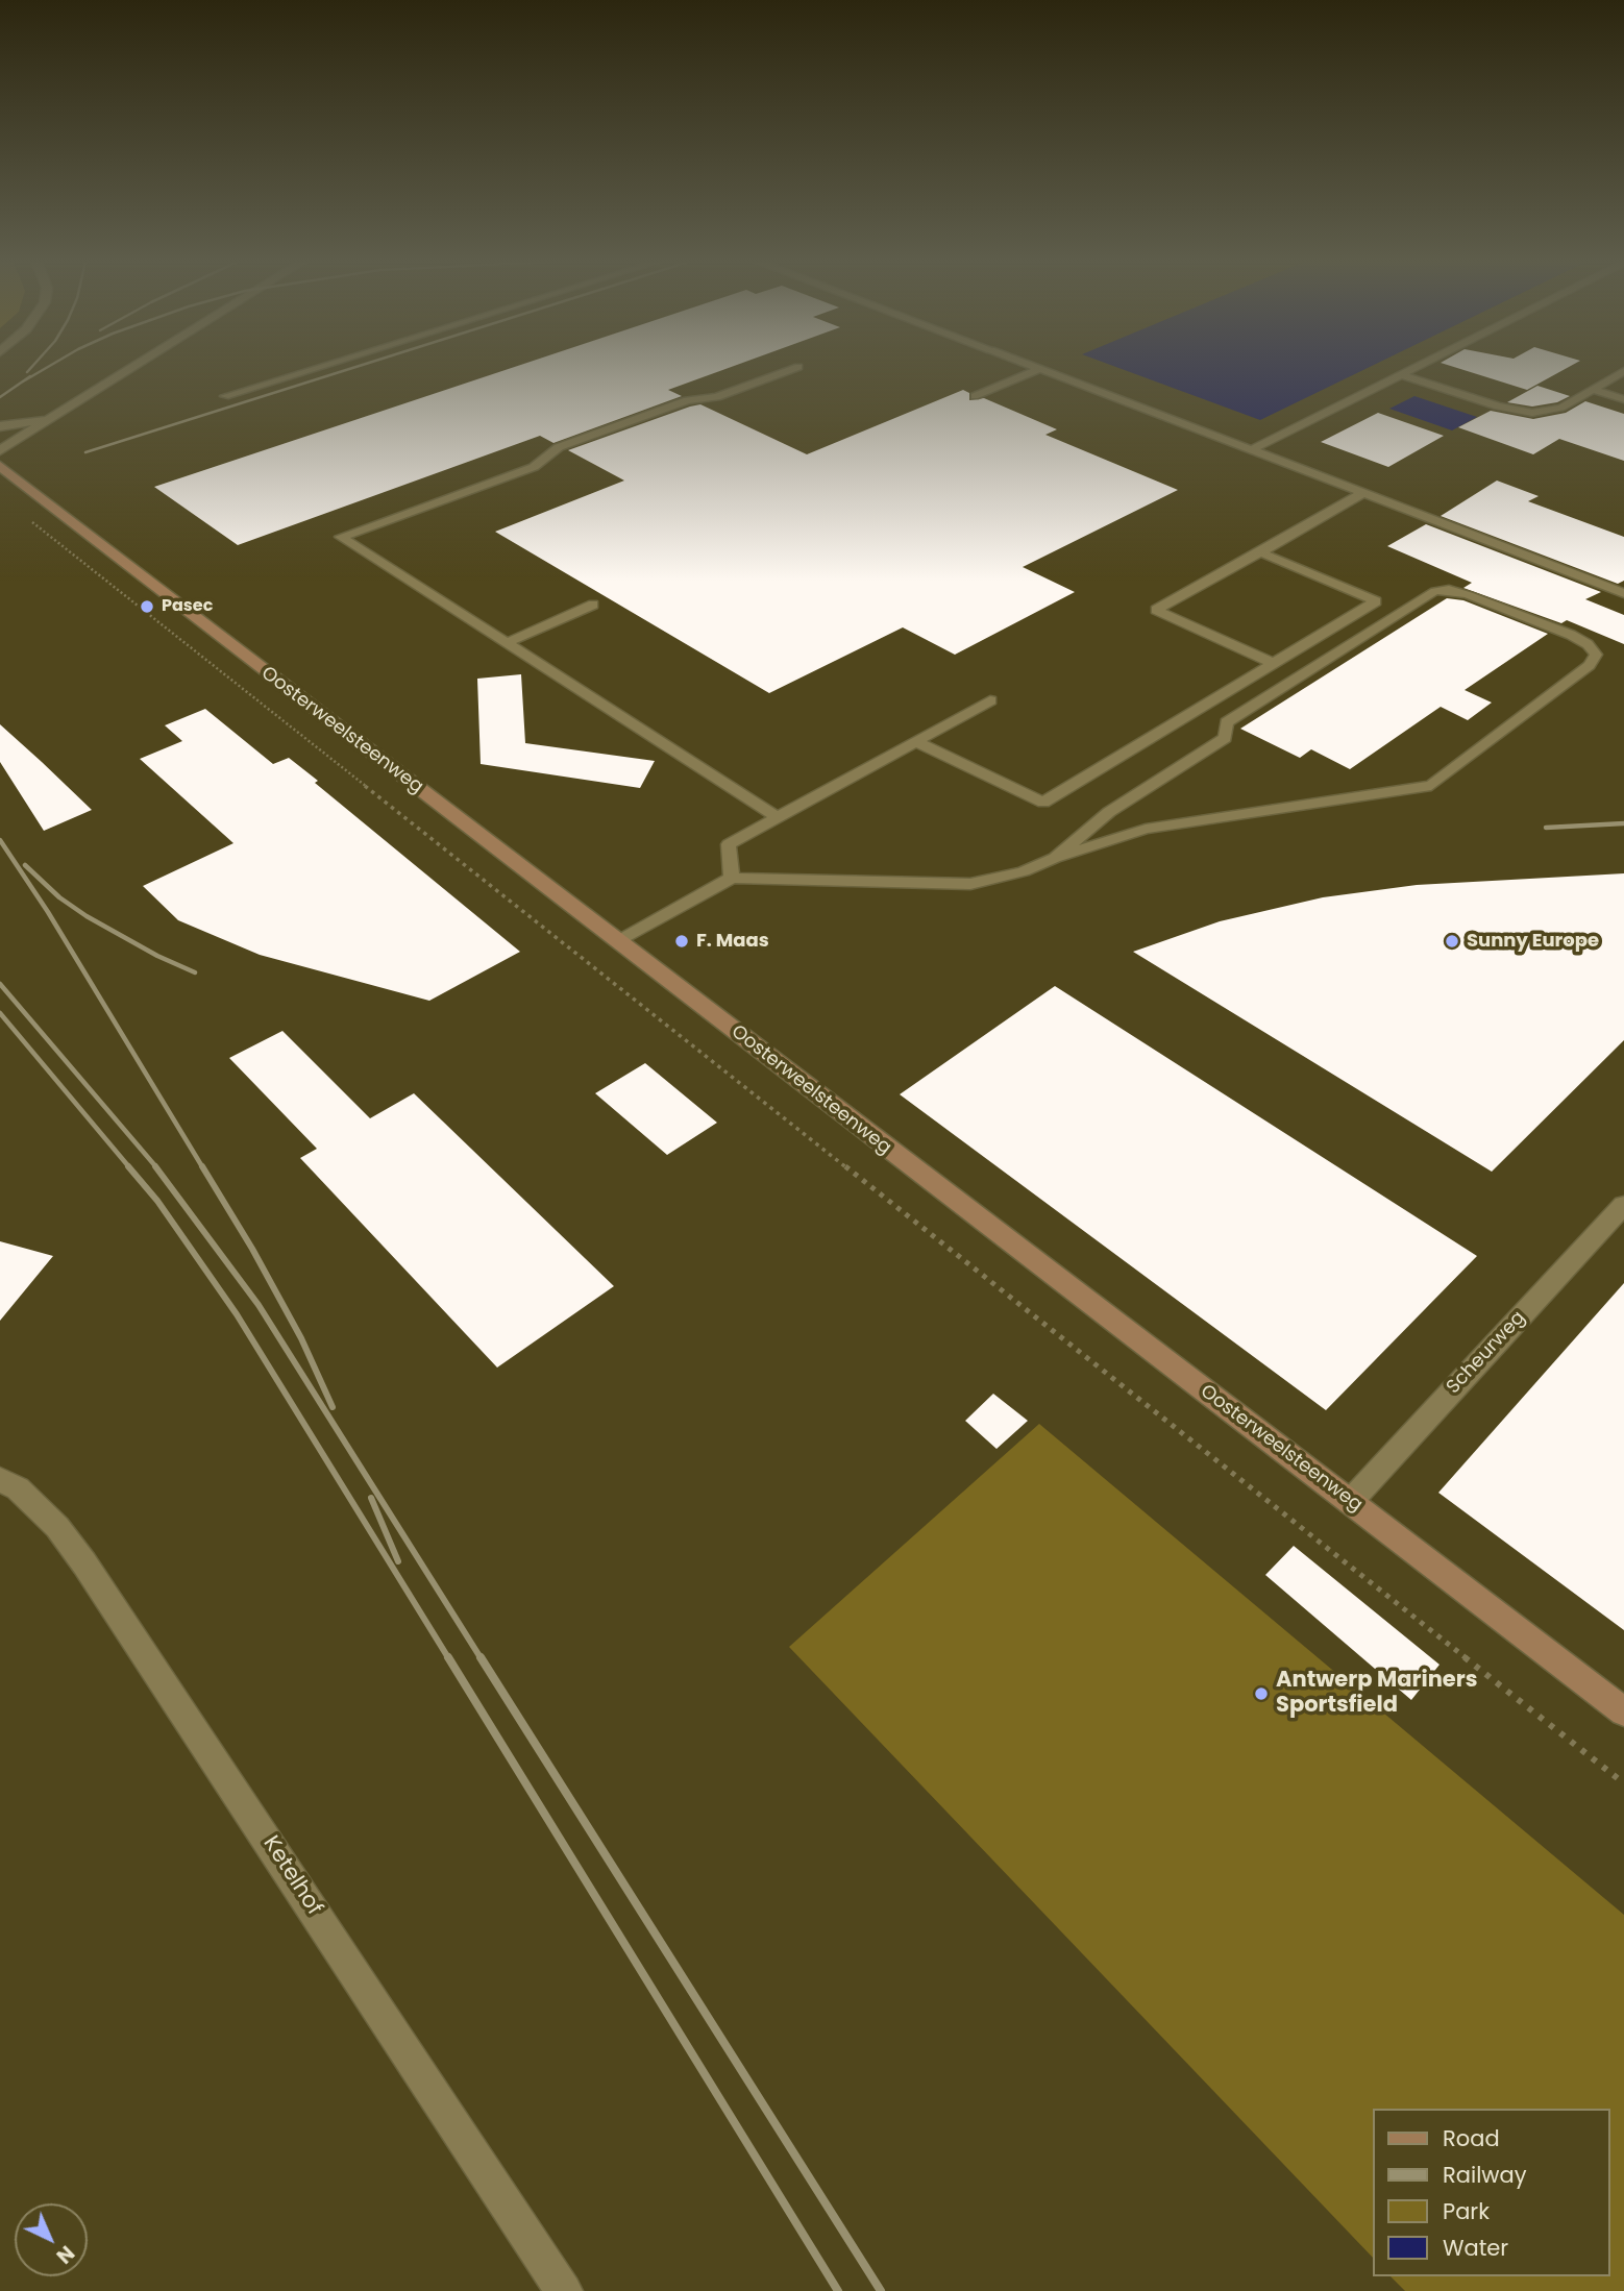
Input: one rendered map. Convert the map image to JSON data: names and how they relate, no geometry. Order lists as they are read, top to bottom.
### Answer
{
  "streets": {
    "main road": ["Oosterweelsteenweg"],
    "street": ["Scheurweg", "Ketelhof"]
  },
  "crossings": [
    ["Oosterweelsteenweg", "Scheurweg"]
  ],
  "places": [
    "Pasec",
    "F. Maas",
    "Sunny Europe",
    "Antwerp Mariners Sportsfield"
  ],
  "legend": [
    "Road",
    "Railway",
    "Park",
    "Water"
  ],
  "north": "bottom right"
}
